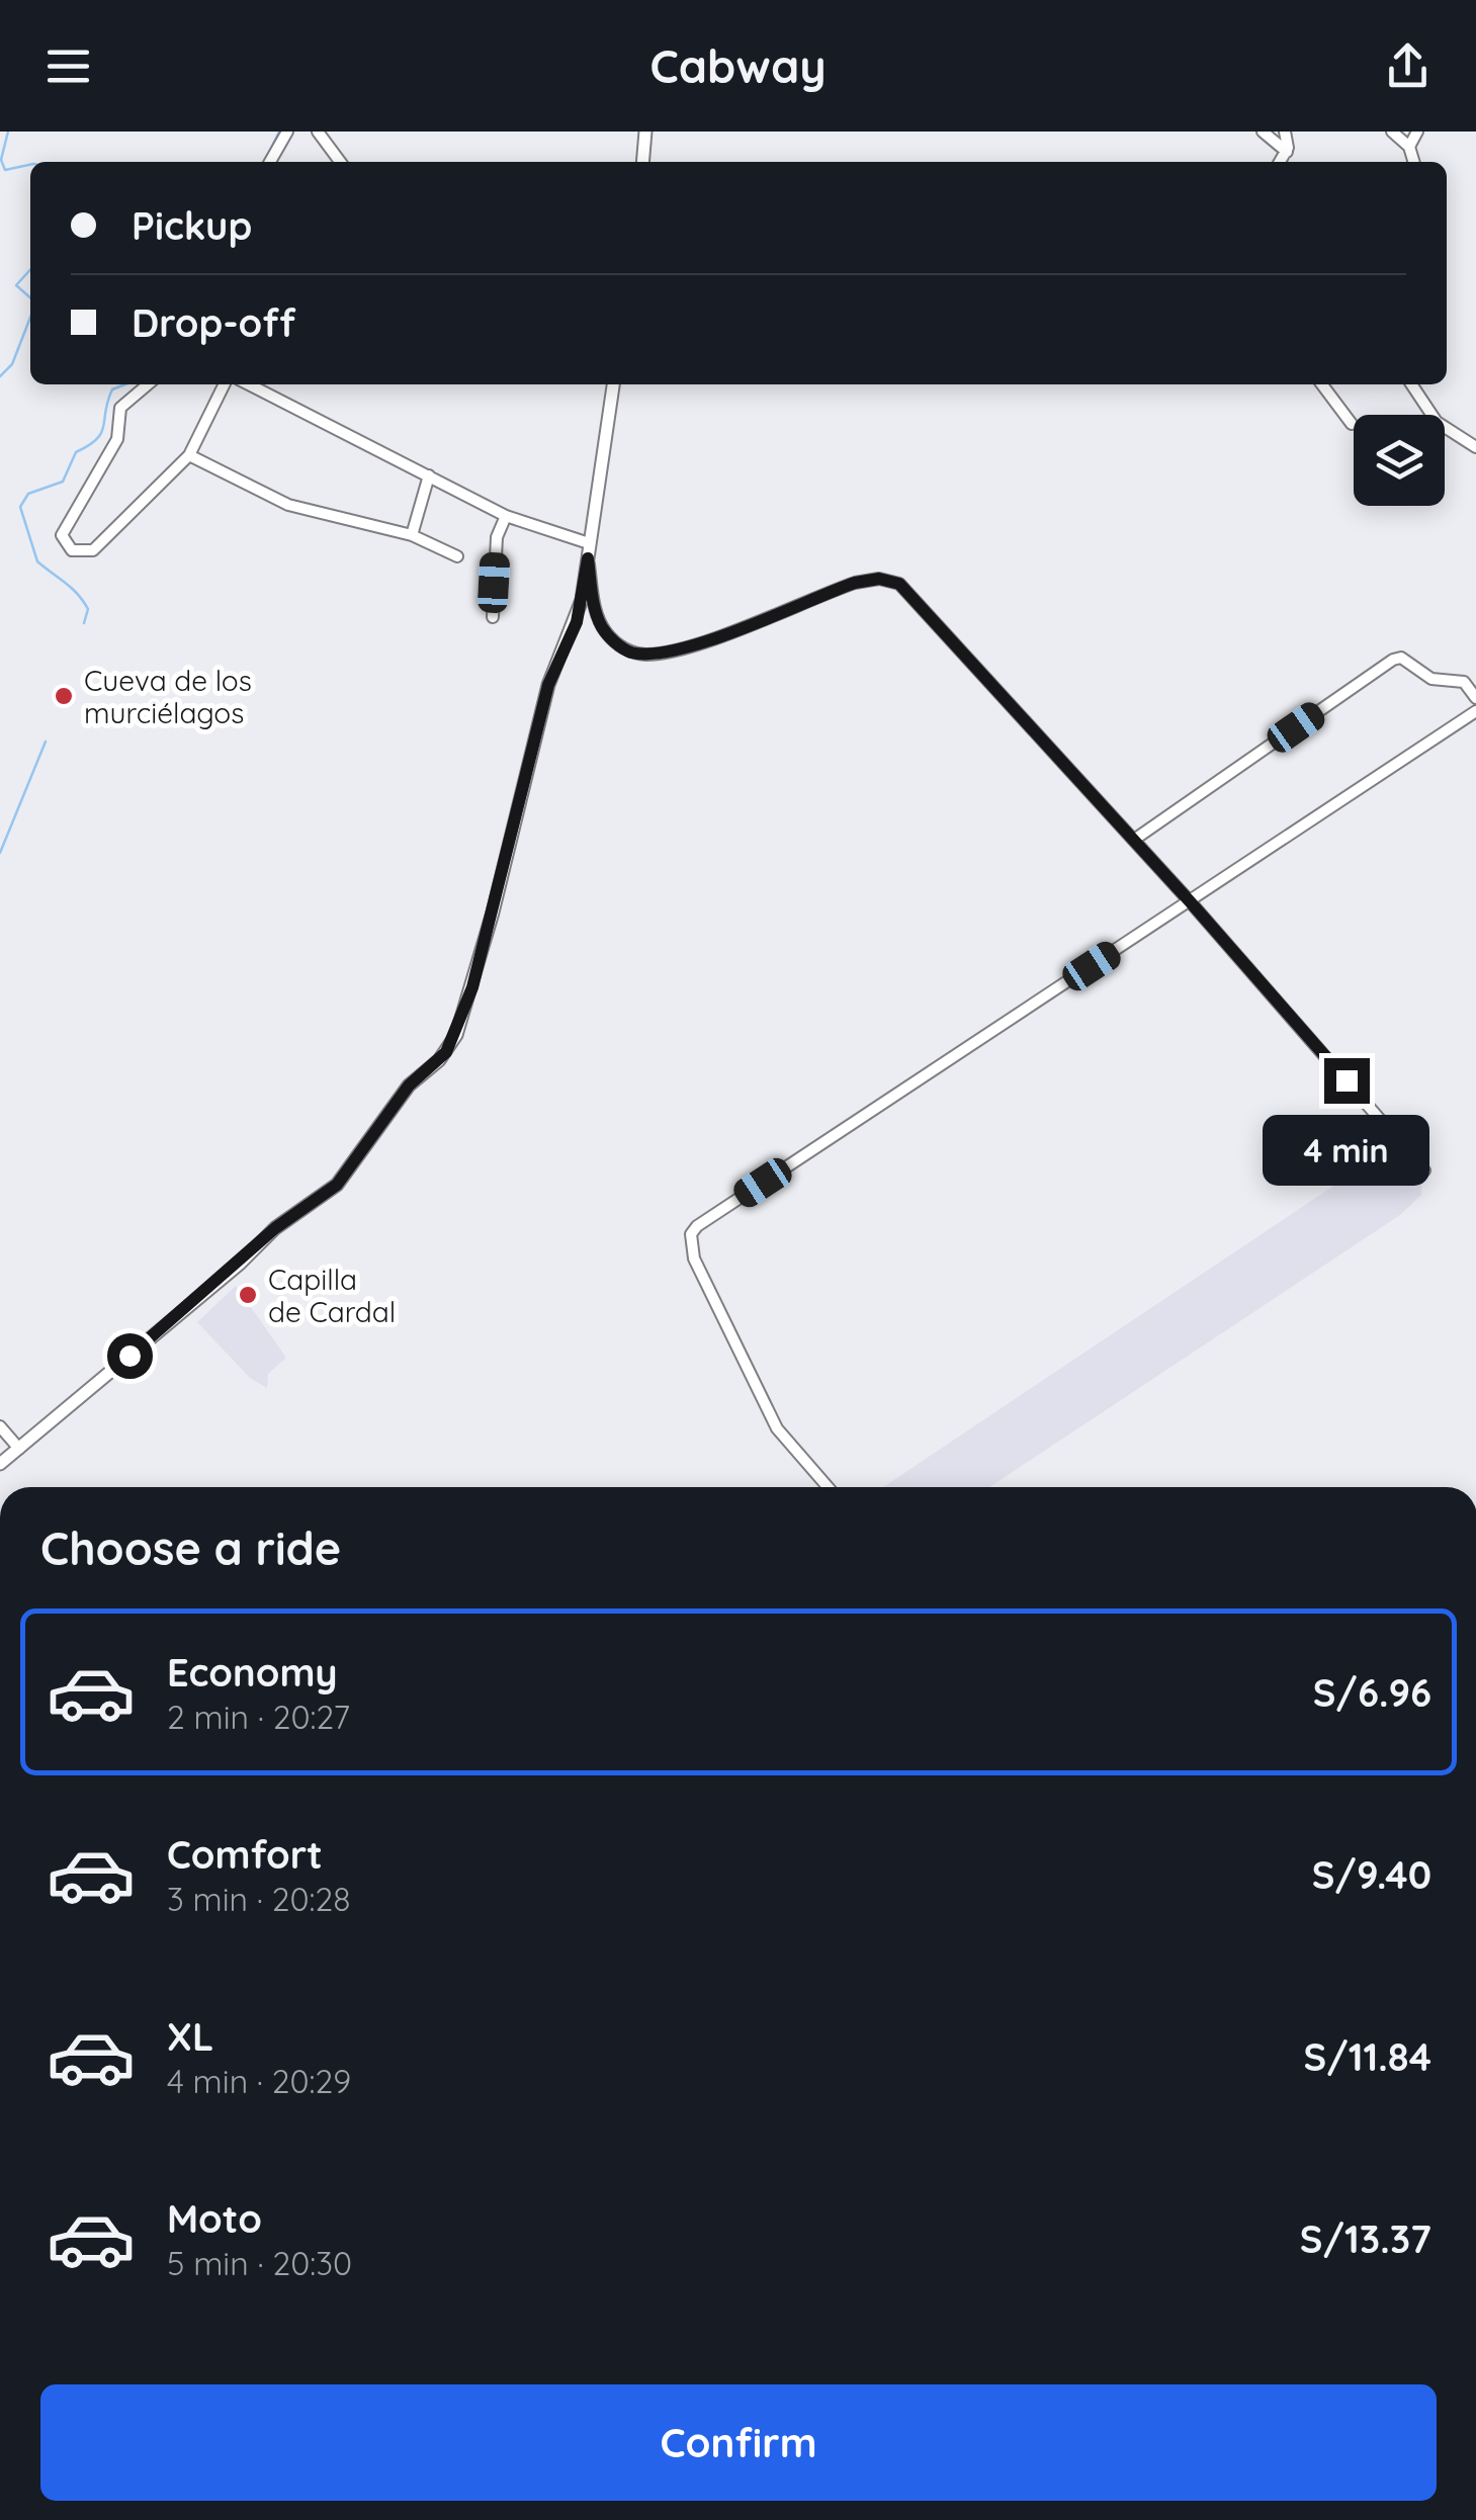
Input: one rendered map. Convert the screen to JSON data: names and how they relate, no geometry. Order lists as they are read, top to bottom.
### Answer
{
  "places": ["Cueva de los murciélagos", "Capilla de Cardal"],
  "page": {
    "header": "Cabway",
    "banner": ["Pickup", "Drop-off"],
    "bubble": "4 min",
    "heading": "Choose a ride",
    "list": [
      {
        "name": "Economy",
        "note": "2 min · 20:27",
        "value": "S/6.96"
      },
      {
        "name": "Comfort",
        "note": "3 min · 20:28",
        "value": "S/9.40"
      },
      {
        "name": "XL",
        "note": "4 min · 20:29",
        "value": "S/11.84"
      },
      {
        "name": "Moto",
        "note": "5 min · 20:30",
        "value": "S/13.37"
      }
    ],
    "buttons": "Confirm"
  }
}
